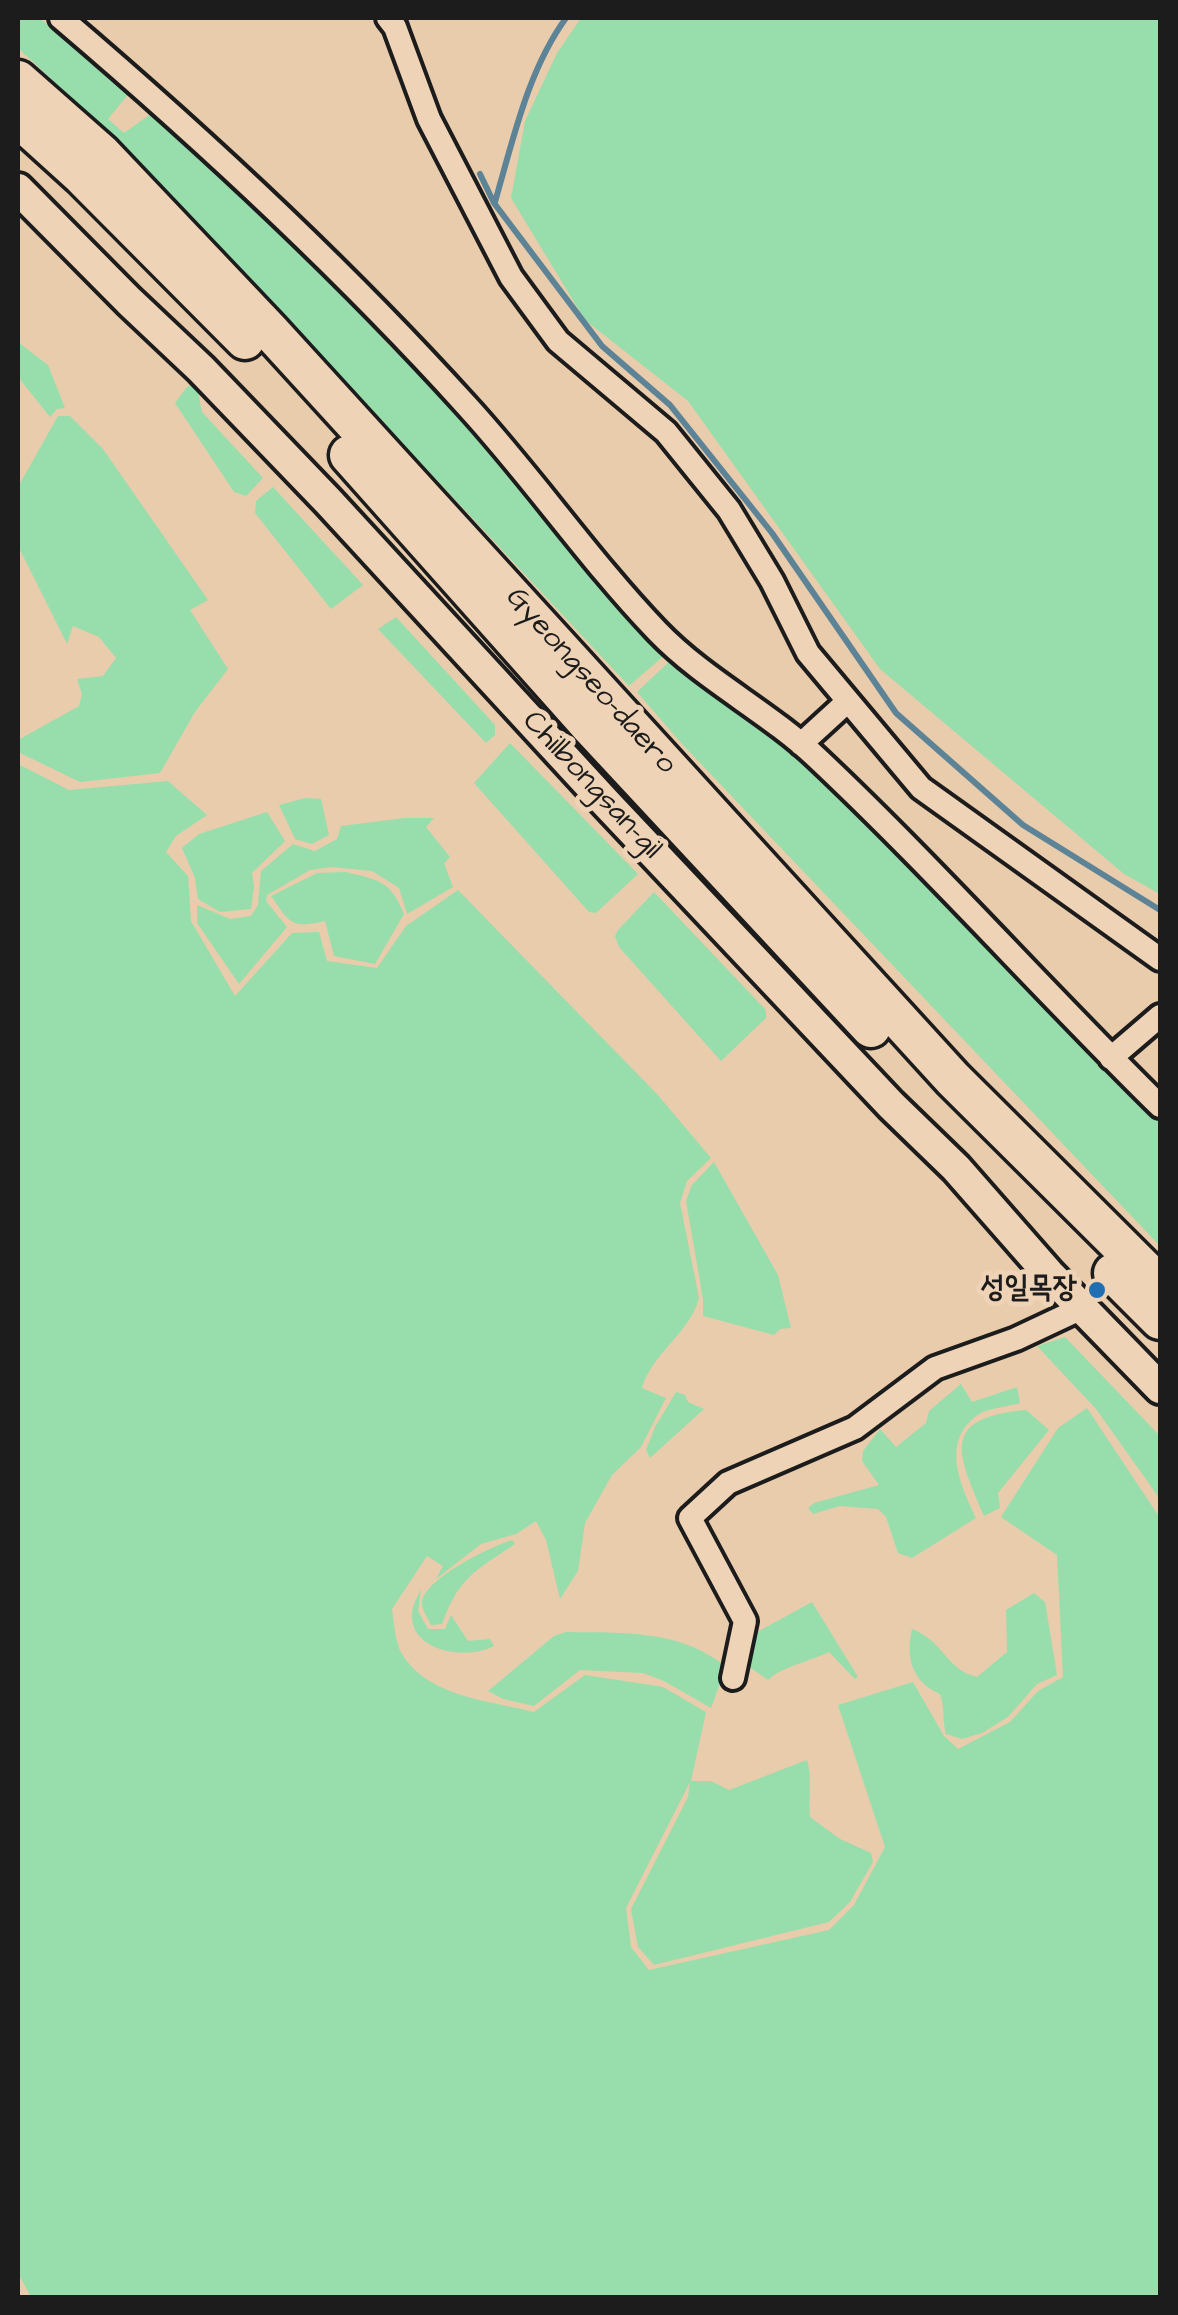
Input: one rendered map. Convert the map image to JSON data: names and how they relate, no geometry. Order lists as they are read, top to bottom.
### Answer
{
  "streets": {
    "main road": ["Gyeongseo-daero"],
    "street": ["Chilbongsan-gil"]
  },
  "places": ["성일목장"]
}
